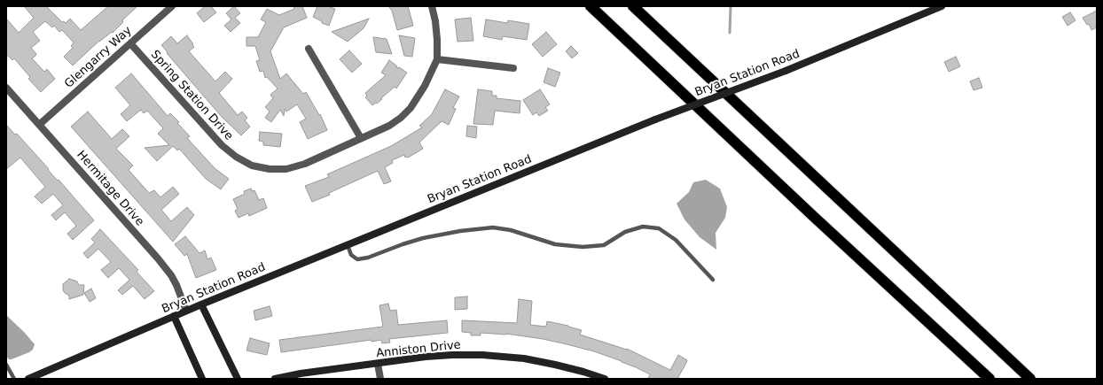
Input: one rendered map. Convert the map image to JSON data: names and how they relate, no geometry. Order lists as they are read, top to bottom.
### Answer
{
  "streets": {
    "main road": ["Bryan Station Road", "Anniston Drive"],
    "street": ["Glengarry Way", "Spring Station Drive", "Hermitage Drive"]
  },
  "crossings": [
    ["Glengarry Way", "Spring Station Drive"],
    ["Glengarry Way", "Hermitage Drive"],
    ["Bryan Station Road", "Hermitage Drive"]
  ]
}
